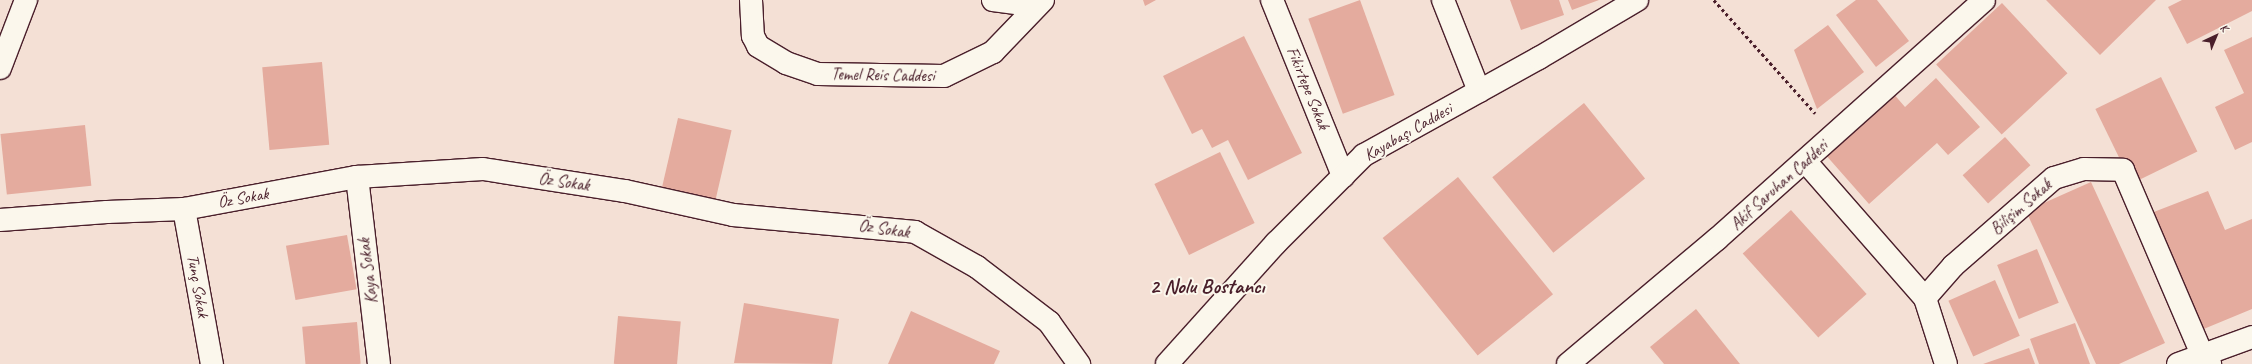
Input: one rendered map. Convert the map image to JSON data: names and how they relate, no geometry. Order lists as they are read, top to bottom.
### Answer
{
  "streets": {
    "street": [
      "Temel Reis Caddesi",
      "Fikirtepe Sokak",
      "Kayabaşı Caddesi",
      "Öz Sokak",
      "Akif Saruhan Caddesi",
      "Bilişim Sokak",
      "Kaya Sokak",
      "Tunç Sokak"
    ]
  },
  "crossings": [
    ["Fikirtepe Sokak", "Kayabaşı Caddesi"],
    ["Öz Sokak", "Kaya Sokak"],
    ["Öz Sokak", "Tunç Sokak"]
  ],
  "districts": ["2 Nolu Bostancı"],
  "north": "top right"
}
